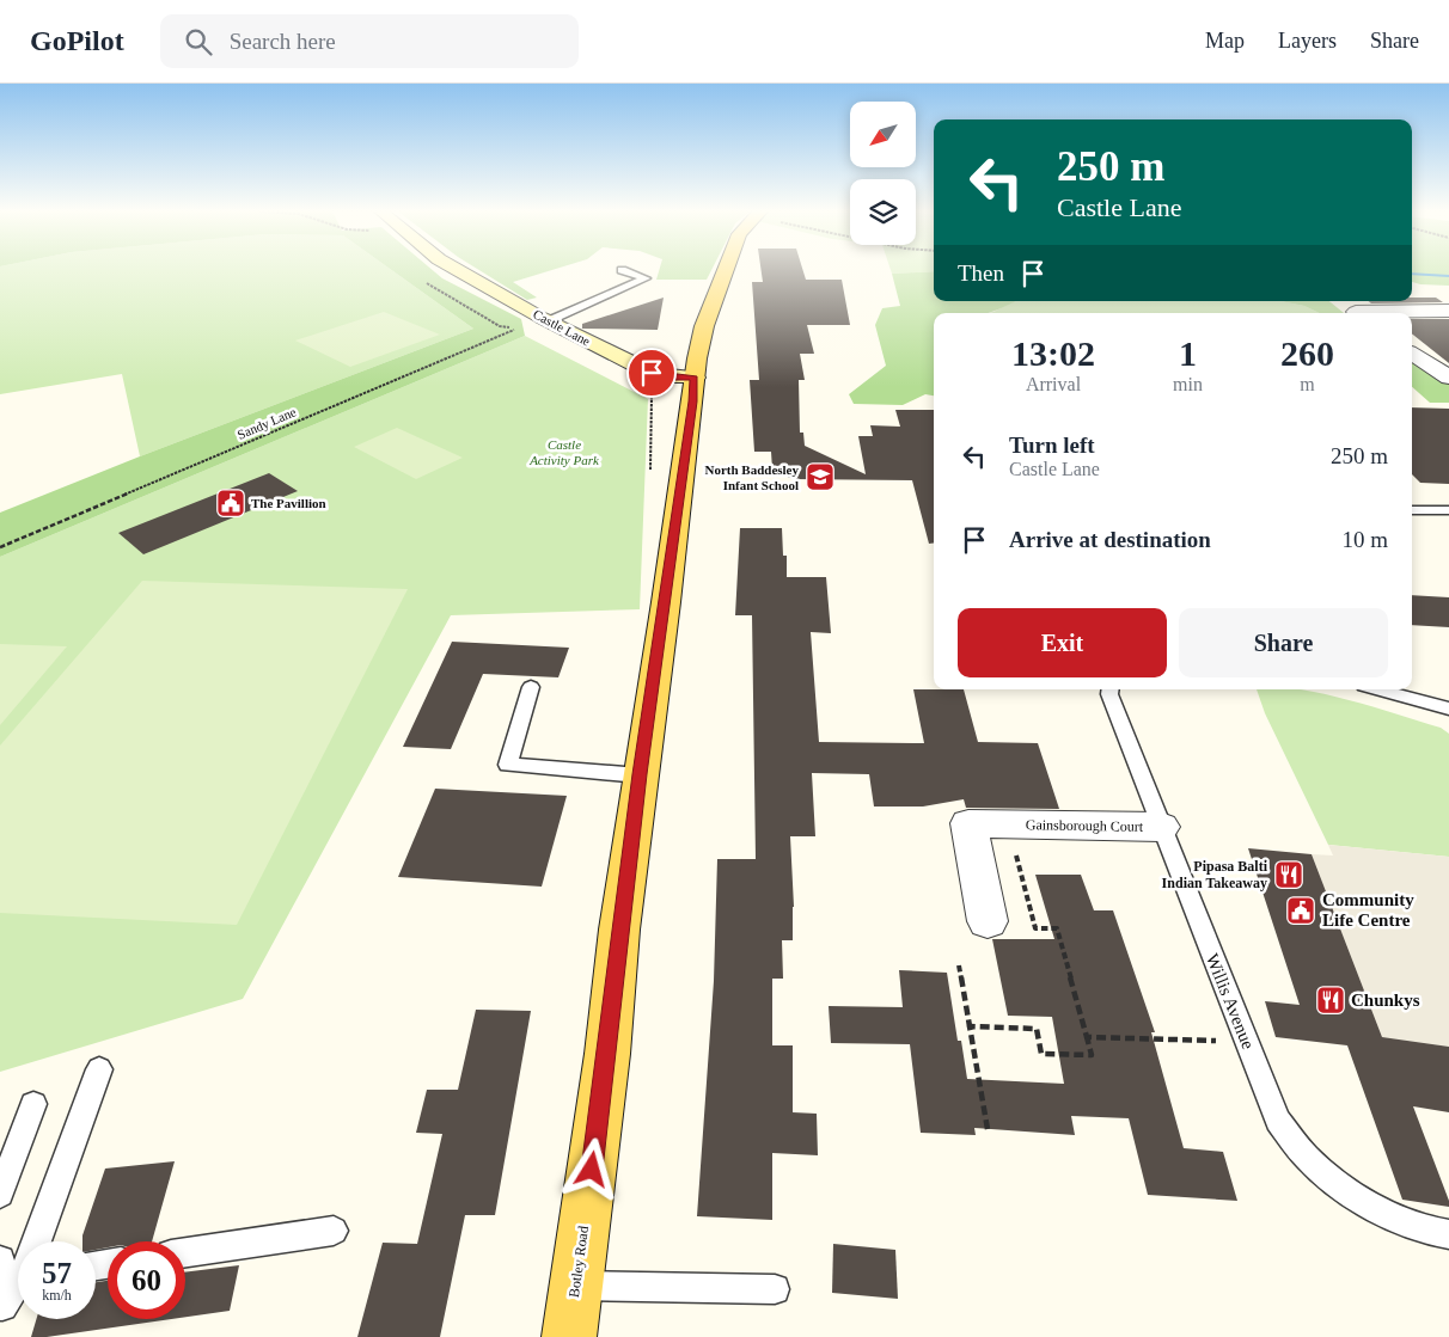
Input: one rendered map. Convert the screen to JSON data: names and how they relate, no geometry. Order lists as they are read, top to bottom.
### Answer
{
  "streets": {
    "main road": ["Botley Road"],
    "street": ["Castle Lane", "Gainsborough Court"],
    "lane": ["Willis Avenue"],
    "path": ["Sandy Lane"]
  },
  "crossings": [
    ["Castle Lane", "Botley Road"],
    ["Gainsborough Court", "Willis Avenue"]
  ],
  "parks": ["Castle Activity Park"],
  "places": {
    "school or university": ["North Baddesley Infant School"],
    "public building": ["The Pavillion", "Community Life Centre"],
    "restaurant": ["Pipasa Balti Indian Takeaway", "Chunkys"]
  },
  "north": "bottom left",
  "page": {
    "header": "GoPilot",
    "search": "Search here",
    "nav": ["Map", "Layers", "Share"],
    "turn": ["250 m", "Castle Lane"],
    "then": "Then",
    "eta": [
      "13:02",
      "Arrival",
      "1",
      "min",
      "260",
      "m"
    ],
    "list": [
      {
        "name": "Turn left",
        "note": "Castle Lane",
        "value": "250 m"
      },
      {
        "name": "Arrive at destination",
        "value": "10 m"
      }
    ],
    "buttons": ["Exit", "Share"],
    "speed": "57 km/h",
    "limit": "60"
  }
}
